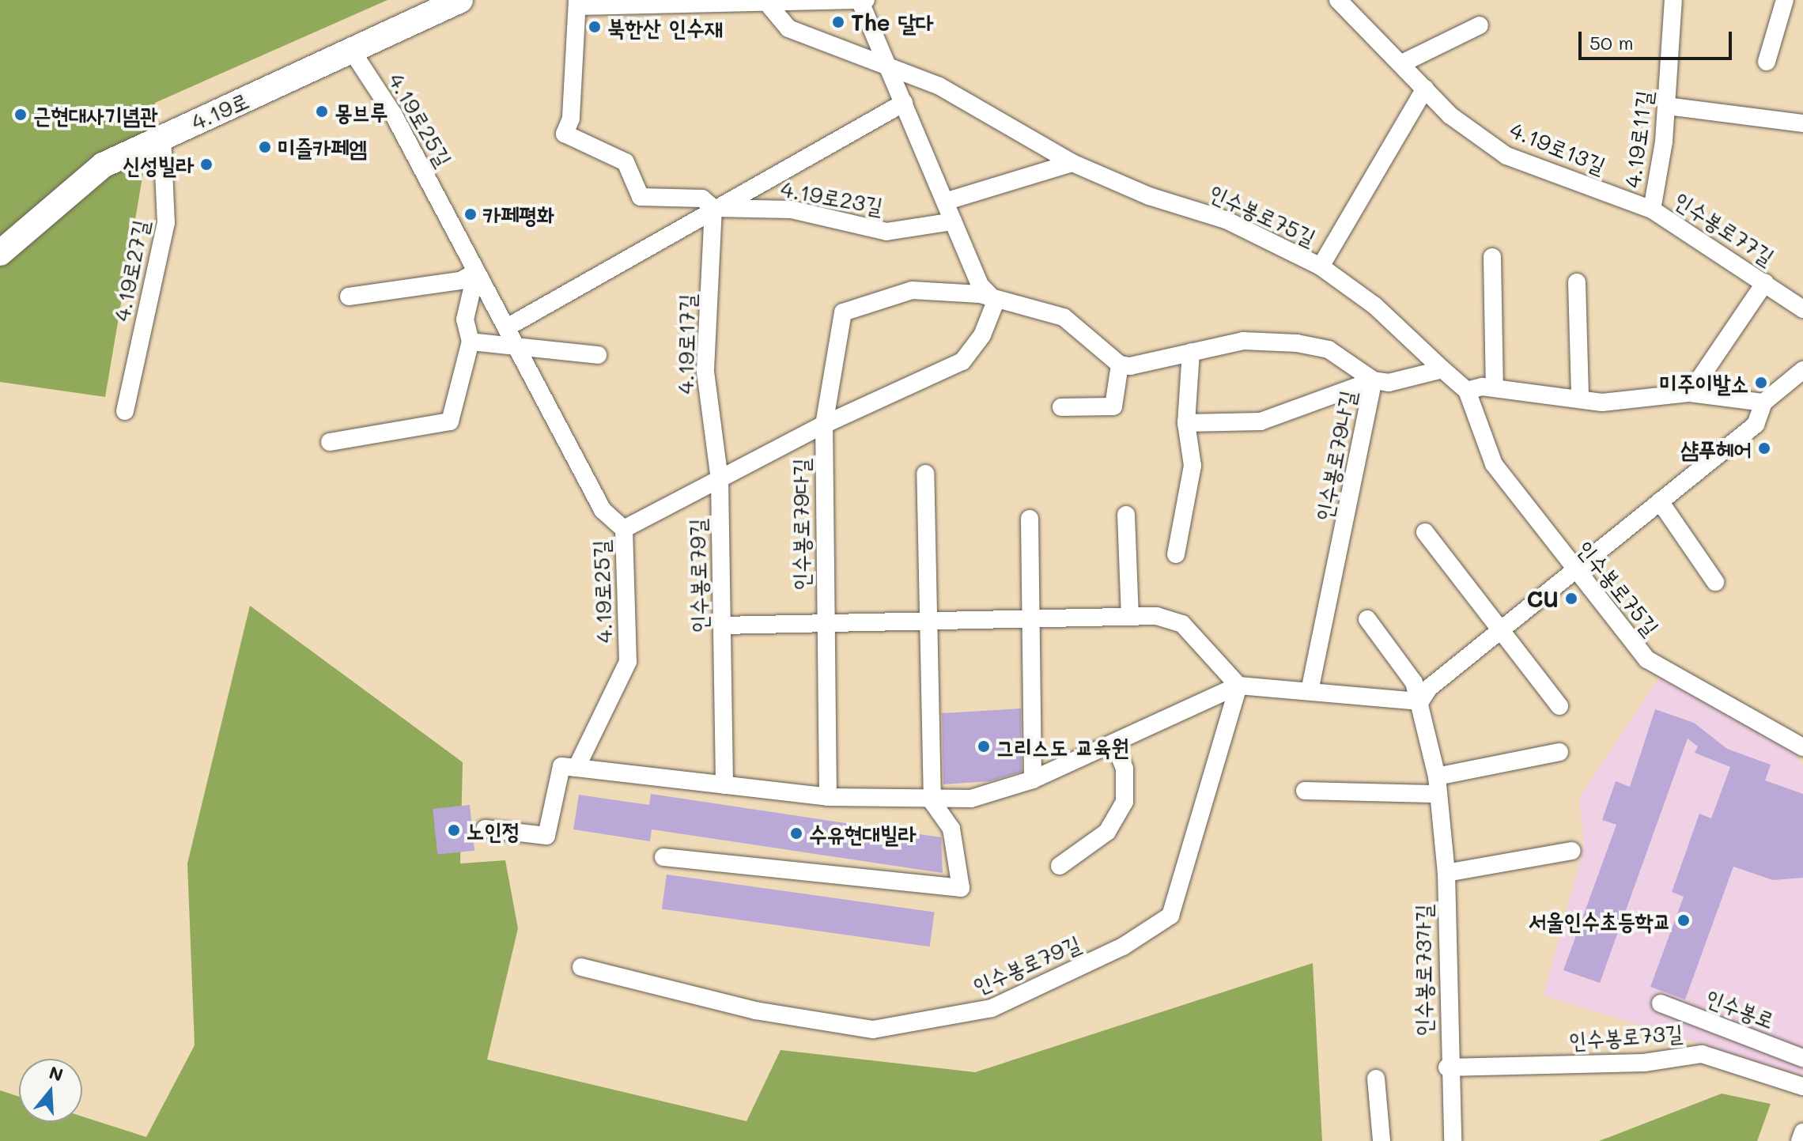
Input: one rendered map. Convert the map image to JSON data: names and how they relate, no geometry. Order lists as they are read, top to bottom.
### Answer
{
  "streets": {
    "street": [
      "4.19로",
      "4.19로25길",
      "4.19로11길",
      "4.19로13길",
      "4.19로23길",
      "인수봉로75길",
      "인수봉로77길",
      "4.19로27길",
      "4.19로17길",
      "인수봉로79나길",
      "인수봉로79다길",
      "인수봉로79길",
      "인수봉로73가길",
      "인수봉로",
      "인수봉로73길"
    ]
  },
  "crossings": [
    ["4.19로", "4.19로25길"],
    ["4.19로", "4.19로27길"],
    ["4.19로11길", "4.19로13길"],
    ["4.19로11길", "인수봉로77길"],
    ["4.19로13길", "인수봉로77길"],
    ["4.19로23길", "4.19로17길"],
    ["4.19로17길", "인수봉로79길"],
    ["인수봉로73가길", "인수봉로73길"]
  ],
  "places": [
    "The 달다",
    "북한산 인수재",
    "몽브루",
    "근현대사기념관",
    "미즐카페엠",
    "신성빌라",
    "카페평화",
    "미주이발소",
    "샴푸헤어",
    "CU",
    "그리스도 교육원",
    "노인정",
    "수유현대빌라",
    "서울인수초등학교"
  ],
  "scale_bar": "50 m",
  "north": "top"
}
